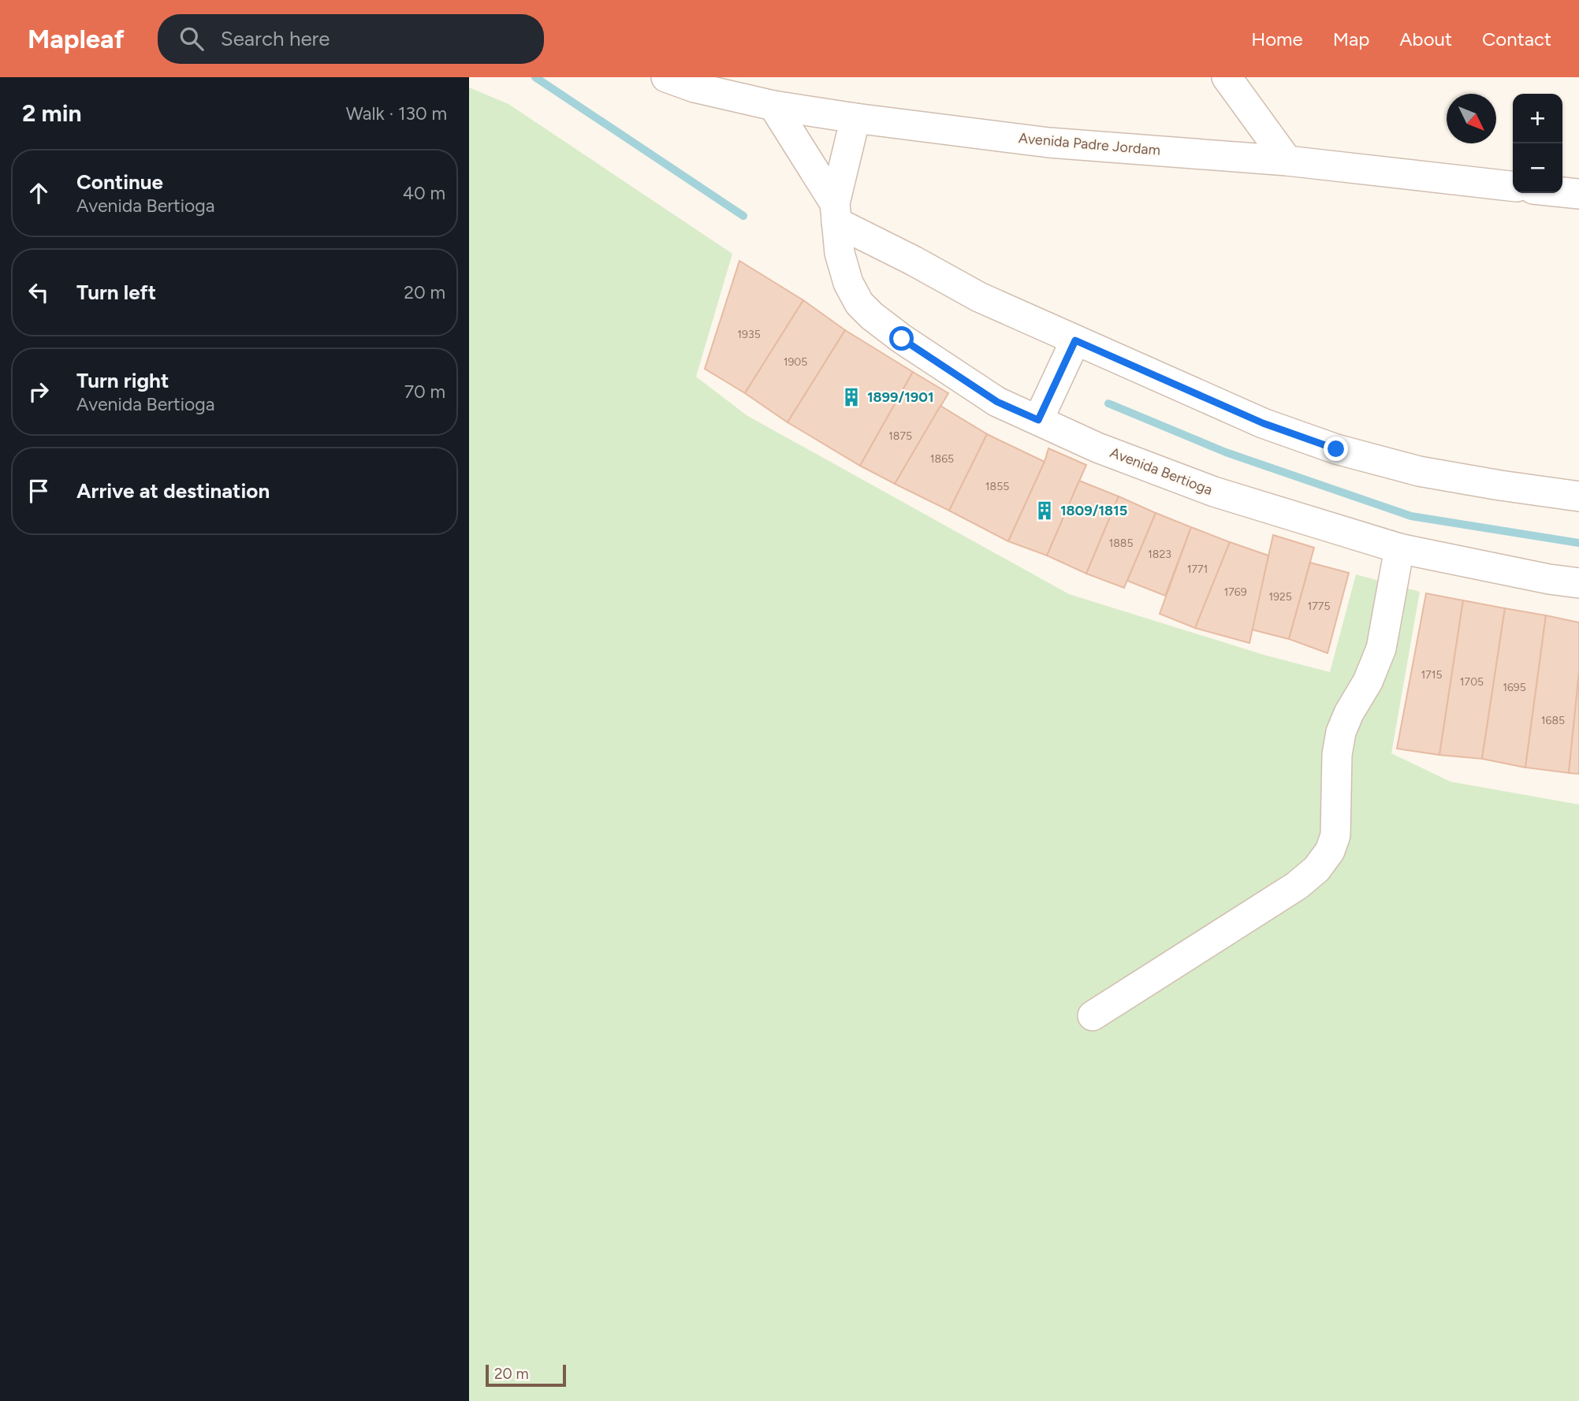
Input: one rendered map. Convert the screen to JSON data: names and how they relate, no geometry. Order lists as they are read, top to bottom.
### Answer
{
  "streets": {
    "street": ["Avenida Padre Jordam", "Avenida Bertioga"]
  },
  "crossings": [
    ["Avenida Padre Jordam", "Avenida Bertioga"]
  ],
  "places": {
    "building": ["1899/1901", "1809/1815"]
  },
  "house_numbers": [
    "1935",
    "1905",
    "1875",
    "1865",
    "1855",
    "1885",
    "1823",
    "1771",
    "1769",
    "1925",
    "1775",
    "1715",
    "1705",
    "1695",
    "1685"
  ],
  "scale_bar": "20 m",
  "north": "bottom right",
  "page": {
    "header": "Mapleaf",
    "search": "Search here",
    "nav": [
      "Home",
      "Map",
      "About",
      "Contact"
    ],
    "heading": ["2 min", "Walk · 130 m"],
    "map_buttons": ["+", "−"],
    "list": [
      ["Continue", "Avenida Bertioga", "40 m"],
      ["Turn left", "20 m"],
      ["Turn right", "Avenida Bertioga", "70 m"],
      "Arrive at destination"
    ],
    "scale": "20 m"
  }
}
